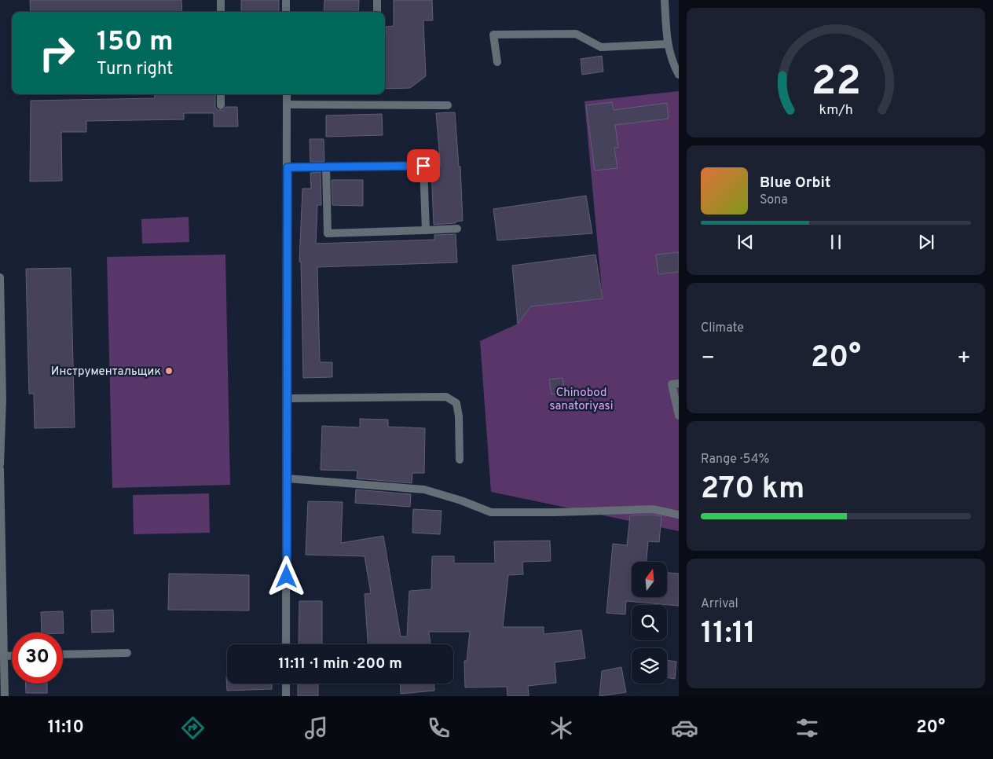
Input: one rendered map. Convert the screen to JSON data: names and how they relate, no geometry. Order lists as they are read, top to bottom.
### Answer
{
  "parks": ["Chinobod sanatoriyasi"],
  "places": ["Инструментальщик"],
  "north": "top",
  "page": {
    "turn": ["150 m", "Turn right"],
    "song": ["Blue Orbit", "Sona"],
    "tile": [
      "Climate",
      ["Range · 54%", "270 km"],
      ["Arrival", "11:11"]
    ],
    "heat": ["−", "20°", "+"],
    "limit": "30",
    "trip": "11:11 · 1 min · 200 m",
    "tabs": ["11:10", "20°"],
    "gauge": ["22", "km/h"]
  }
}
